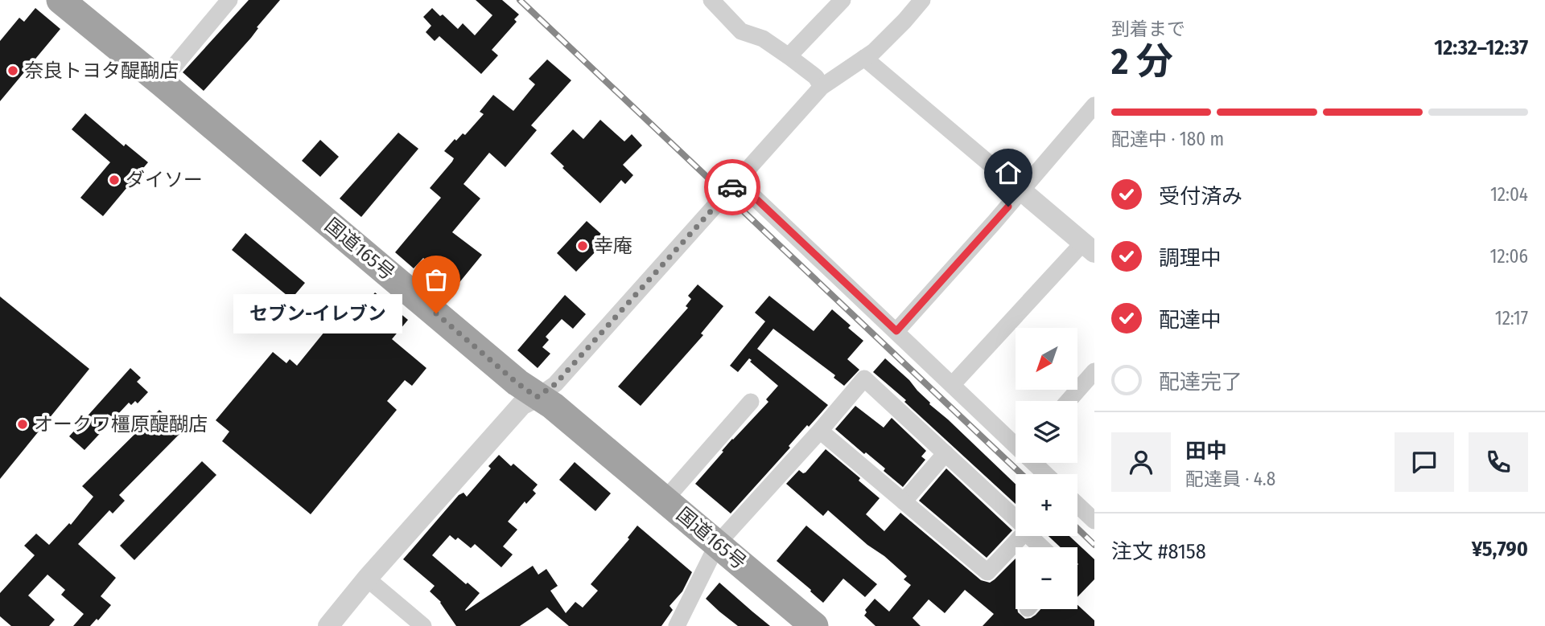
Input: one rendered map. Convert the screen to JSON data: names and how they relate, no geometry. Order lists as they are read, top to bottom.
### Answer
{
  "streets": {
    "highway": ["国道165号"]
  },
  "places": [
    "奈良トヨタ醍醐店",
    "ダイソー",
    "幸庵",
    "セブン-イレブン",
    "オークワ橿原醍醐店"
  ],
  "north": "bottom left",
  "page": {
    "heading": ["2 分", "到着まで", "12:32–12:37"],
    "panel": [
      "田中",
      "配達員 · 4.8",
      "注文 #8158",
      "¥5,790"
    ],
    "bar": "配達中 · 180 m",
    "list": [
      ["受付済み", "12:04"],
      ["調理中", "12:06"],
      ["配達中", "12:17"],
      "配達完了"
    ],
    "bubble": "セブン-イレブン",
    "map_buttons": ["+", "−"]
  }
}
